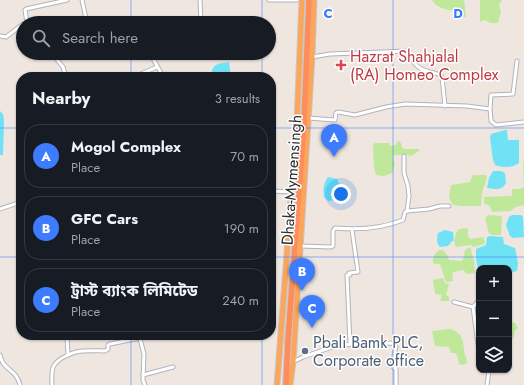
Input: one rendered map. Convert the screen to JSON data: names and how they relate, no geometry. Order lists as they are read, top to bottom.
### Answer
{
  "streets": {
    "highway": ["Dhaka-Mymensingh"]
  },
  "places": {
    "health": ["Hazrat Shahjalal (RA) Homeo Complex"],
    "other": ["Pbali Bamk PLC, Corporate office"]
  },
  "page": {
    "search": "Search here",
    "heading": ["Nearby", "3 results"],
    "pins": ["A", "B", "C"],
    "list": [
      {
        "mark": "A",
        "name": "Mogol Complex",
        "note": "Place",
        "value": "70 m"
      },
      {
        "mark": "B",
        "name": "GFC Cars",
        "note": "Place",
        "value": "190 m"
      },
      {
        "mark": "C",
        "name": "ট্রাস্ট ব্যাংক লিমিটেড",
        "note": "Place",
        "value": "240 m"
      }
    ],
    "map_buttons": ["+", "−"]
  },
  "grid": {
    "columns": ["C", "D"]
  }
}
